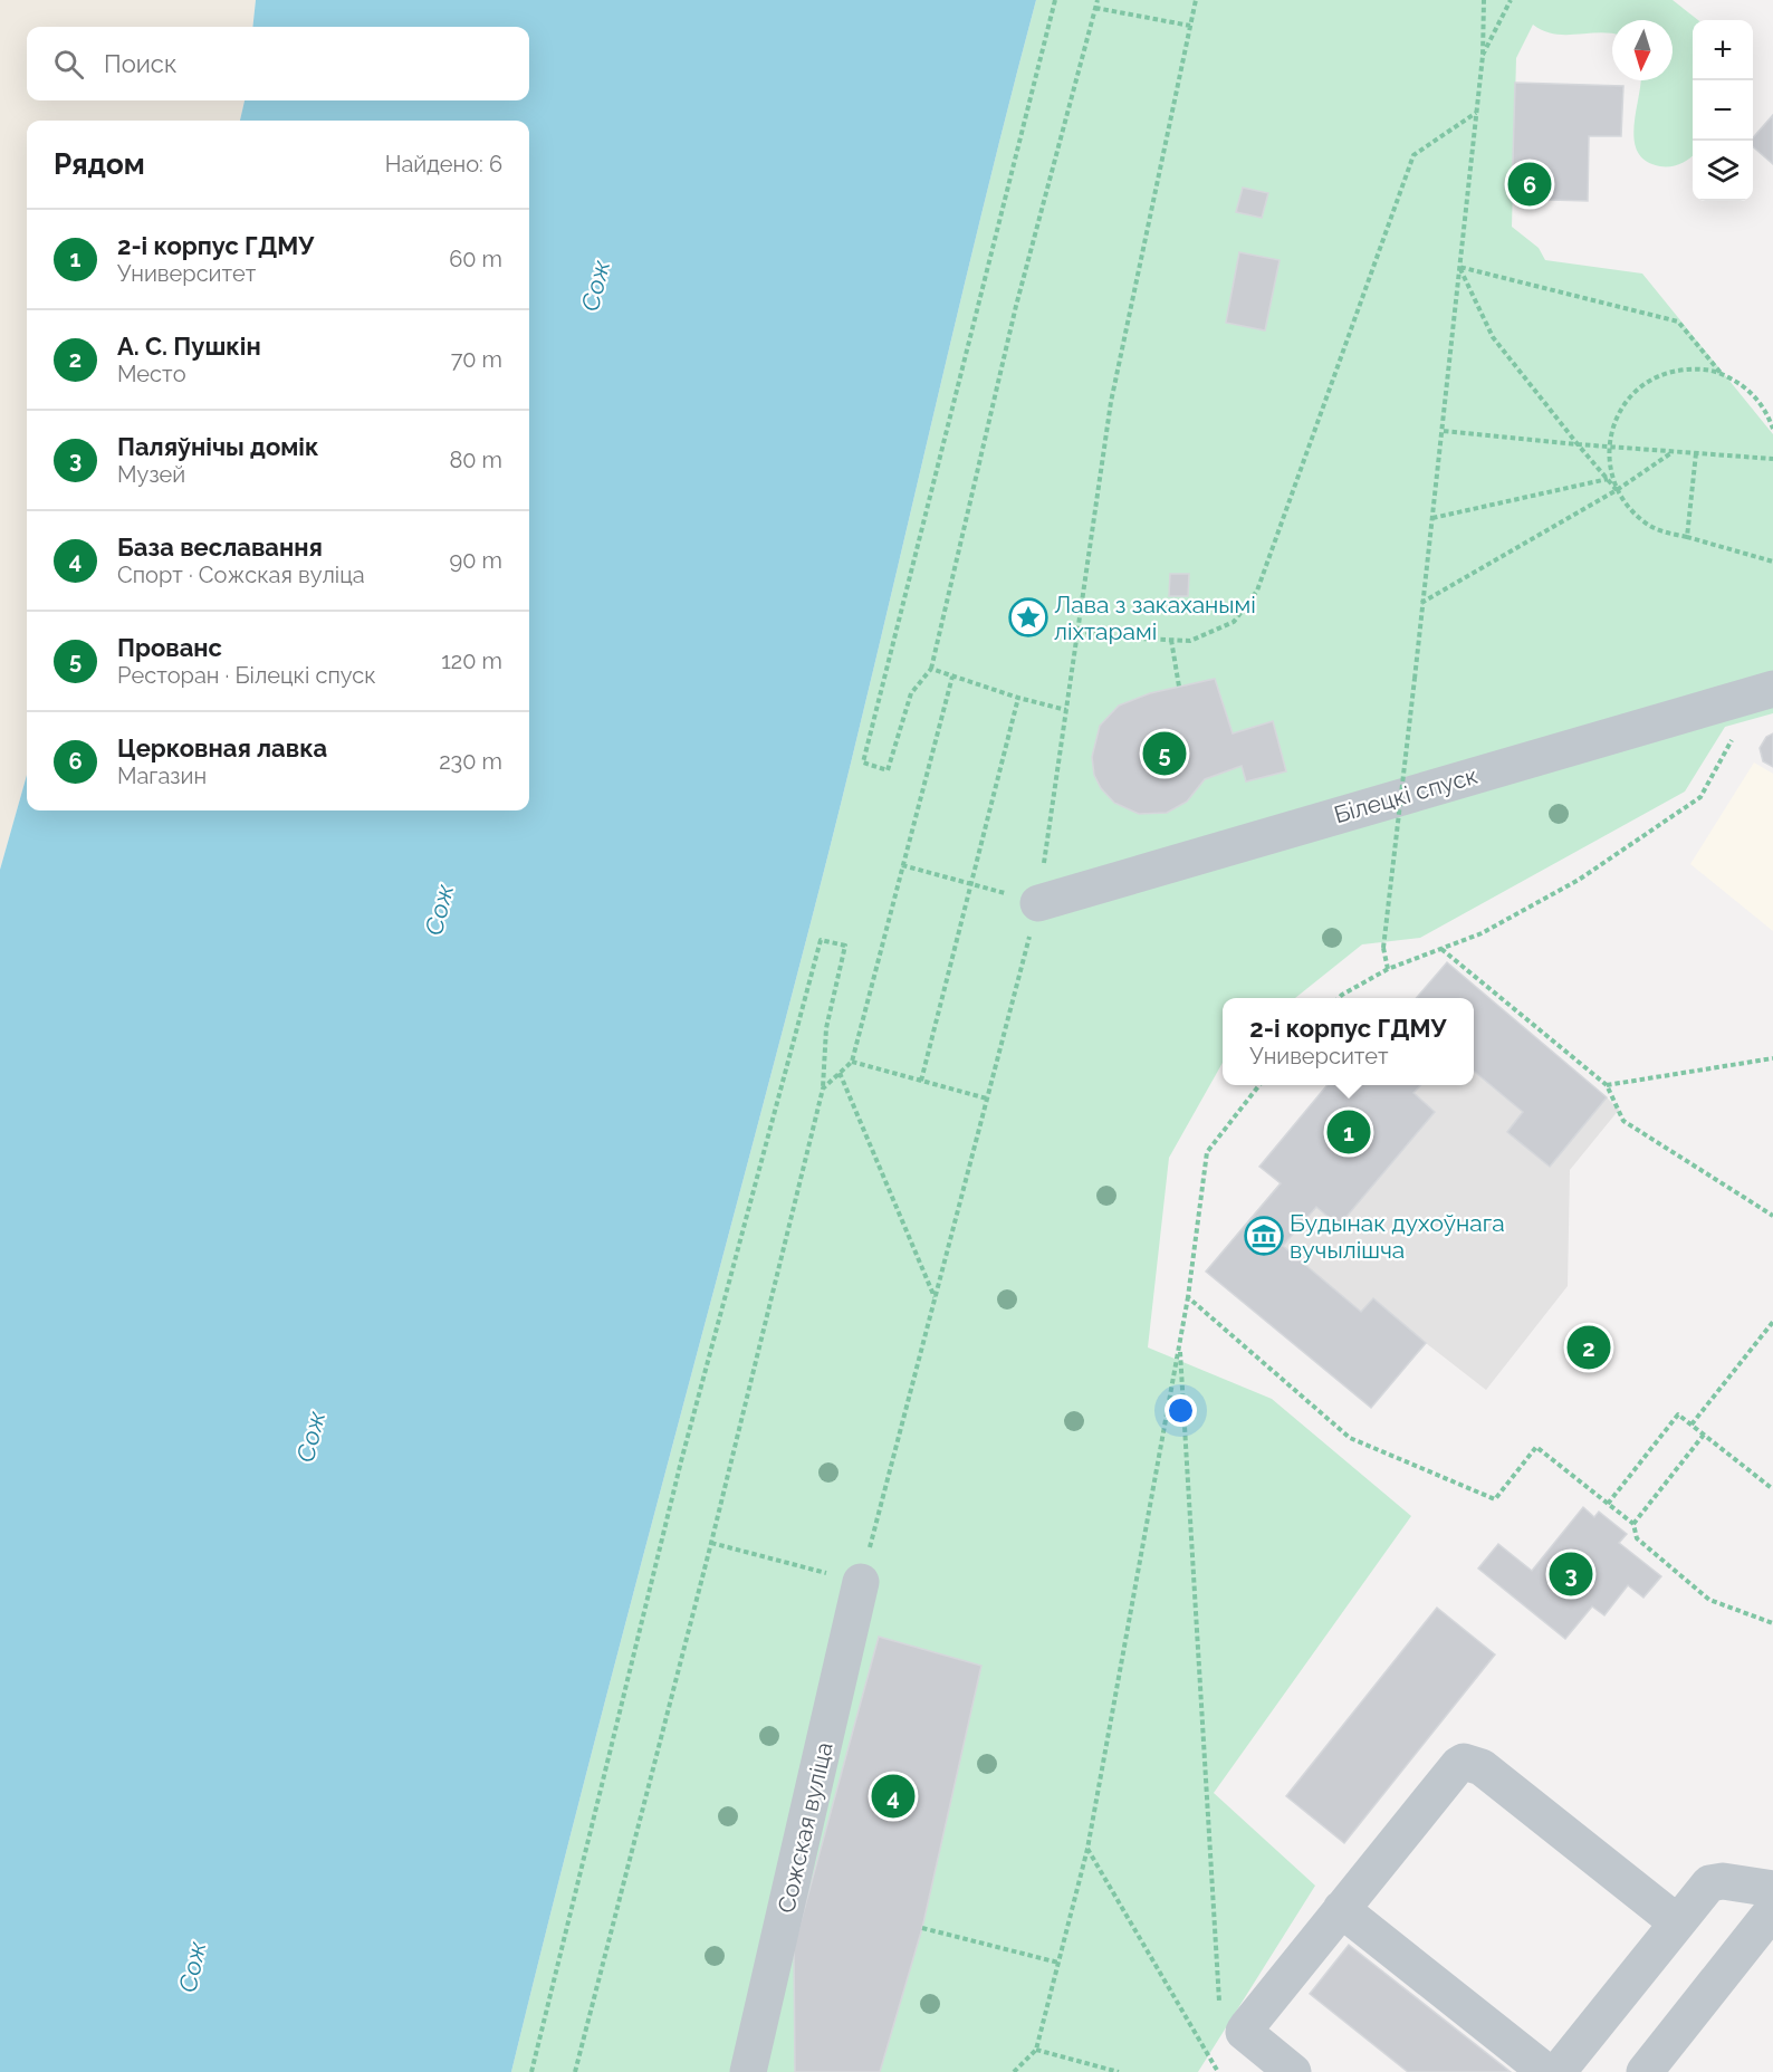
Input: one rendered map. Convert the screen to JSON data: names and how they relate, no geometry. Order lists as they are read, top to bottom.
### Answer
{
  "streets": {
    "street": ["Білецкі спуск", "Сожская вуліца"]
  },
  "water": ["Сож"],
  "places": {
    "place": ["Лава з закаханымі ліхтарамі"],
    "museum": ["Будынак духоўнага вучылішча"]
  },
  "north": "bottom",
  "page": {
    "map_buttons": ["+", "−"],
    "search": "Поиск",
    "heading": ["Рядом", "Найдено: 6"],
    "pins": [
      "6",
      "5",
      "1",
      "2",
      "3",
      "4"
    ],
    "list": [
      {
        "mark": "1",
        "name": "2-і корпус ГДМУ",
        "note": "Университет",
        "value": "60 m"
      },
      {
        "mark": "2",
        "name": "А. С. Пушкін",
        "note": "Место",
        "value": "70 m"
      },
      {
        "mark": "3",
        "name": "Паляўнічы домік",
        "note": "Музей",
        "value": "80 m"
      },
      {
        "mark": "4",
        "name": "База веславання",
        "note": "Спорт · Сожская вуліца",
        "value": "90 m"
      },
      {
        "mark": "5",
        "name": "Прованс",
        "note": "Ресторан · Білецкі спуск",
        "value": "120 m"
      },
      {
        "mark": "6",
        "name": "Церковная лавка",
        "note": "Магазин",
        "value": "230 m"
      }
    ],
    "popup": ["2-і корпус ГДМУ", "Университет"]
  }
}
